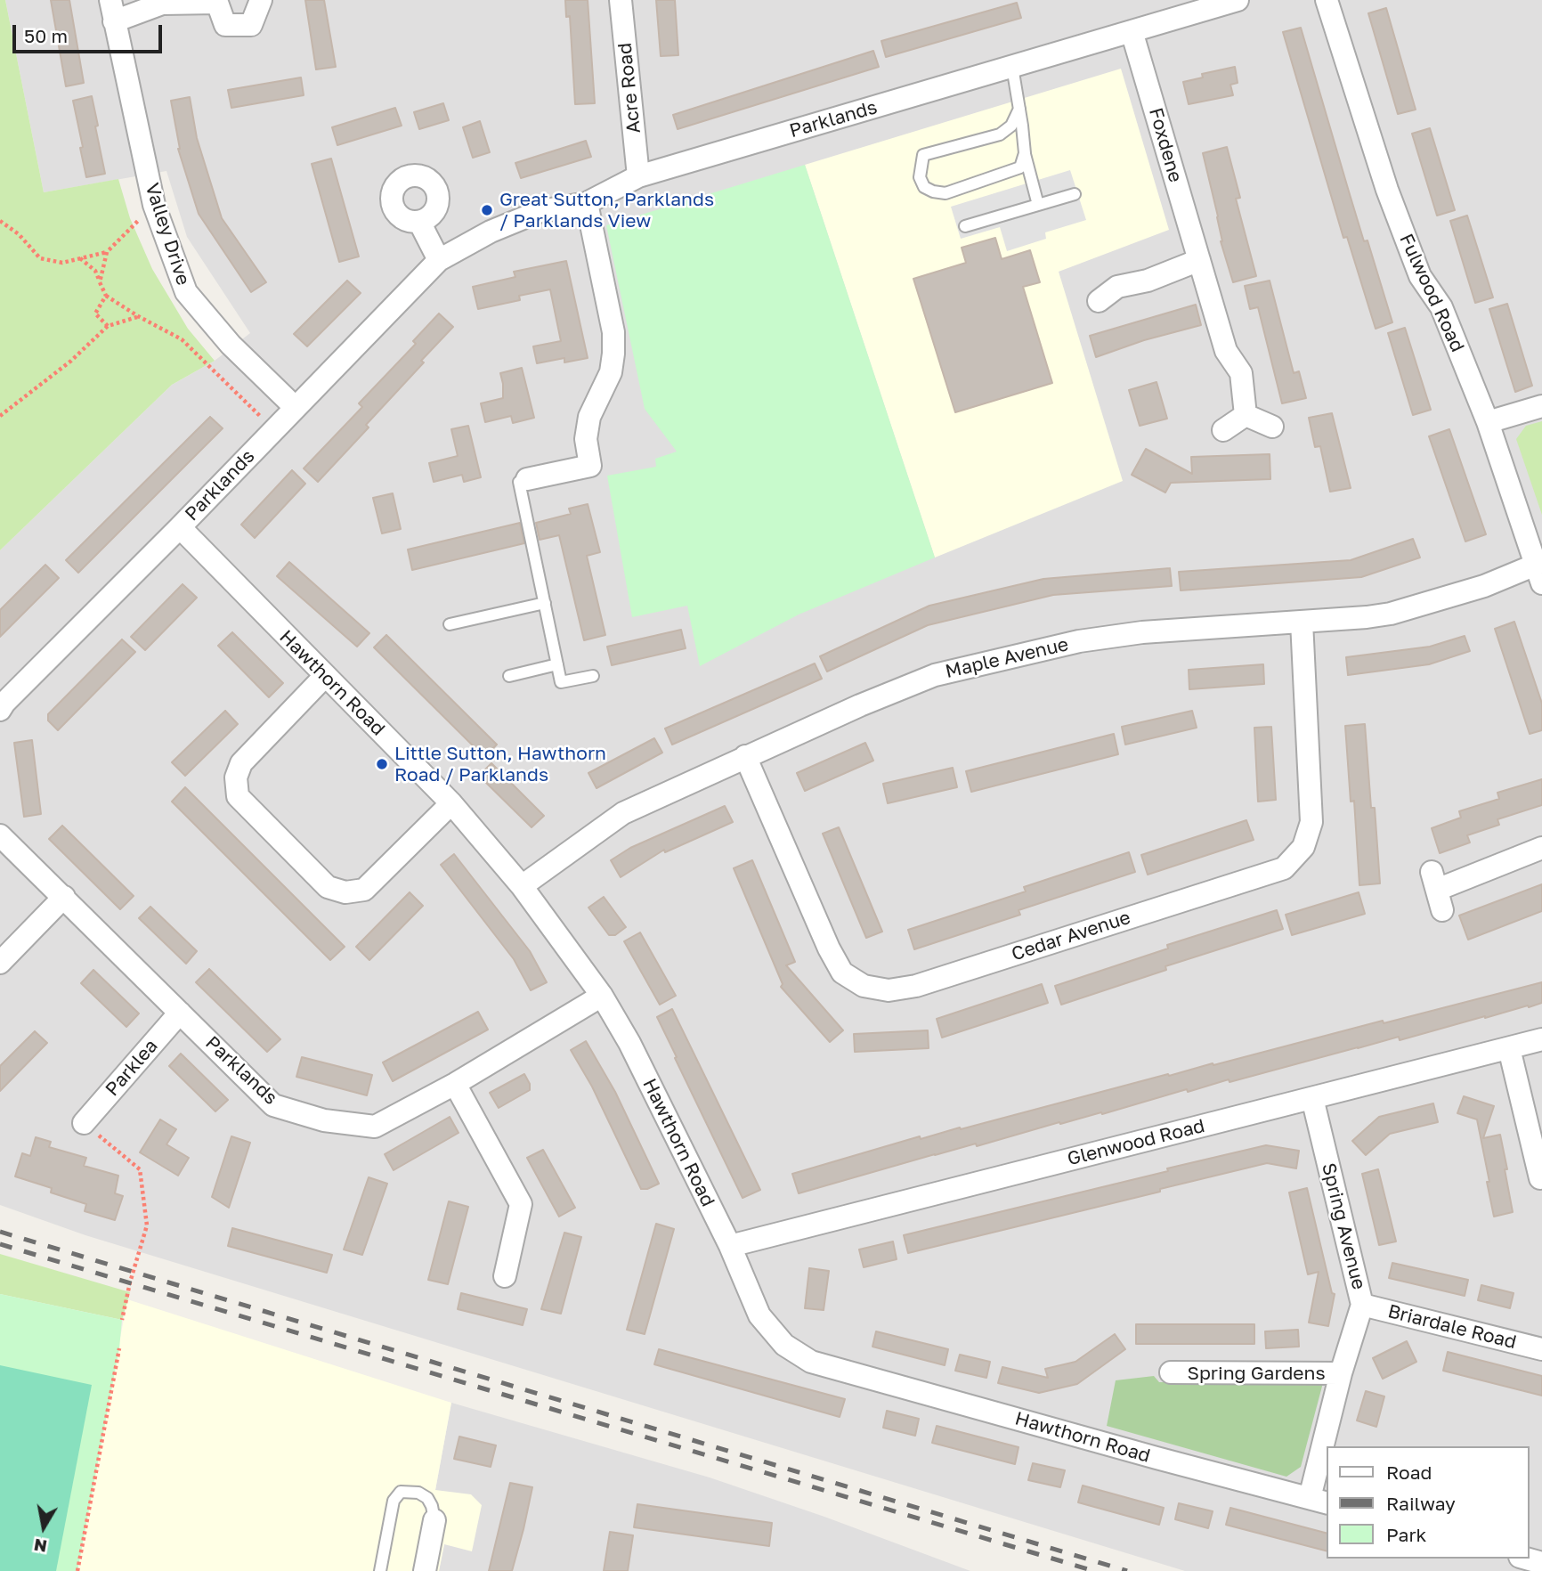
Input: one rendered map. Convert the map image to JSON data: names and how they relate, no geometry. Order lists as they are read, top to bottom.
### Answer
{
  "streets": {
    "street": [
      "Acre Road",
      "Parklands",
      "Foxdene",
      "Valley Drive",
      "Fulwood Road",
      "Maple Avenue",
      "Hawthorn Road",
      "Cedar Avenue",
      "Parklea",
      "Glenwood Road",
      "Spring Avenue",
      "Briardale Road",
      "Spring Gardens"
    ]
  },
  "crossings": [
    ["Acre Road", "Parklands"],
    ["Parklands", "Foxdene"],
    ["Parklands", "Valley Drive"],
    ["Parklands", "Hawthorn Road"],
    ["Parklands", "Parklea"],
    ["Fulwood Road", "Maple Avenue"],
    ["Maple Avenue", "Hawthorn Road"],
    ["Maple Avenue", "Cedar Avenue"],
    ["Hawthorn Road", "Glenwood Road"],
    ["Hawthorn Road", "Spring Avenue"],
    ["Glenwood Road", "Spring Avenue"],
    ["Spring Avenue", "Briardale Road"],
    ["Spring Avenue", "Spring Gardens"]
  ],
  "places": ["Great Sutton, Parklands / Parklands View", "Little Sutton, Hawthorn Road / Parklands"],
  "legend": ["Road", "Railway", "Park"],
  "scale_bar": "50 m",
  "north": "bottom"
}
